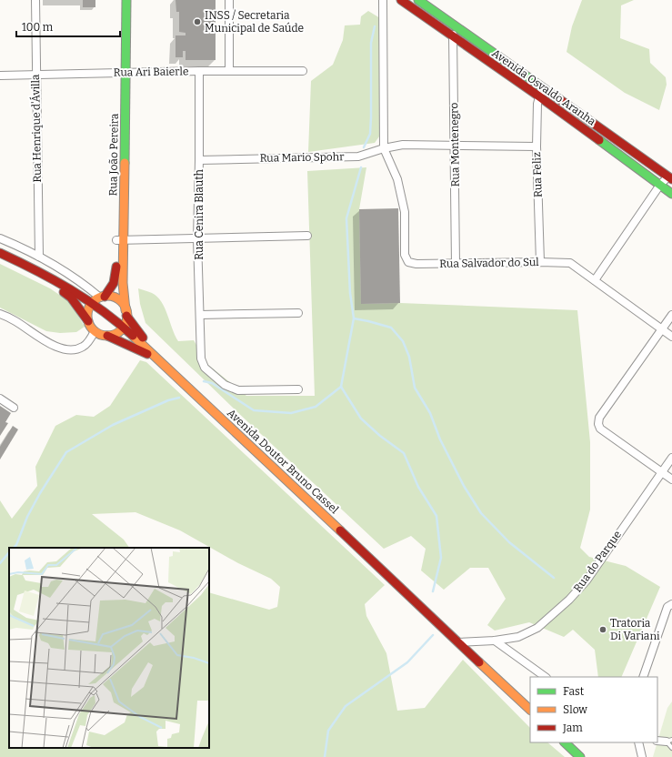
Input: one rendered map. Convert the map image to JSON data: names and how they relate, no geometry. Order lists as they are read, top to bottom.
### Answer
{
  "streets": {
    "main road": ["Avenida Osvaldo Aranha", "Rua João Pereira", "Avenida Doutor Bruno Cassel"],
    "street": [
      "Rua Ari Baierle",
      "Rua Henrique d'Ávilla",
      "Rua Montenegro",
      "Rua Mario Spohr",
      "Rua Feliz",
      "Rua Cenira Blauth",
      "Rua Salvador do Sul",
      "Rua do Parque"
    ]
  },
  "crossings": [
    ["Rua Ari Baierle", "Rua Henrique d'Ávilla"],
    ["Rua Ari Baierle", "Rua João Pereira"],
    ["Rua Ari Baierle", "Rua Cenira Blauth"],
    ["Avenida Osvaldo Aranha", "Rua Montenegro"],
    ["Avenida Osvaldo Aranha", "Rua Feliz"],
    ["Rua Montenegro", "Rua Mario Spohr"],
    ["Rua Montenegro", "Rua Salvador do Sul"],
    ["Rua João Pereira", "Avenida Doutor Bruno Cassel"],
    ["Rua Mario Spohr", "Rua Feliz"],
    ["Rua Mario Spohr", "Rua Cenira Blauth"],
    ["Rua Mario Spohr", "Rua Salvador do Sul"],
    ["Rua Feliz", "Rua Salvador do Sul"],
    ["Avenida Doutor Bruno Cassel", "Rua do Parque"]
  ],
  "places": ["INSS / Secretaria Municipal de Saúde", "Tratoria Di Variani"],
  "legend": ["Fast", "Slow", "Jam"],
  "scale_bar": "100 m"
}
